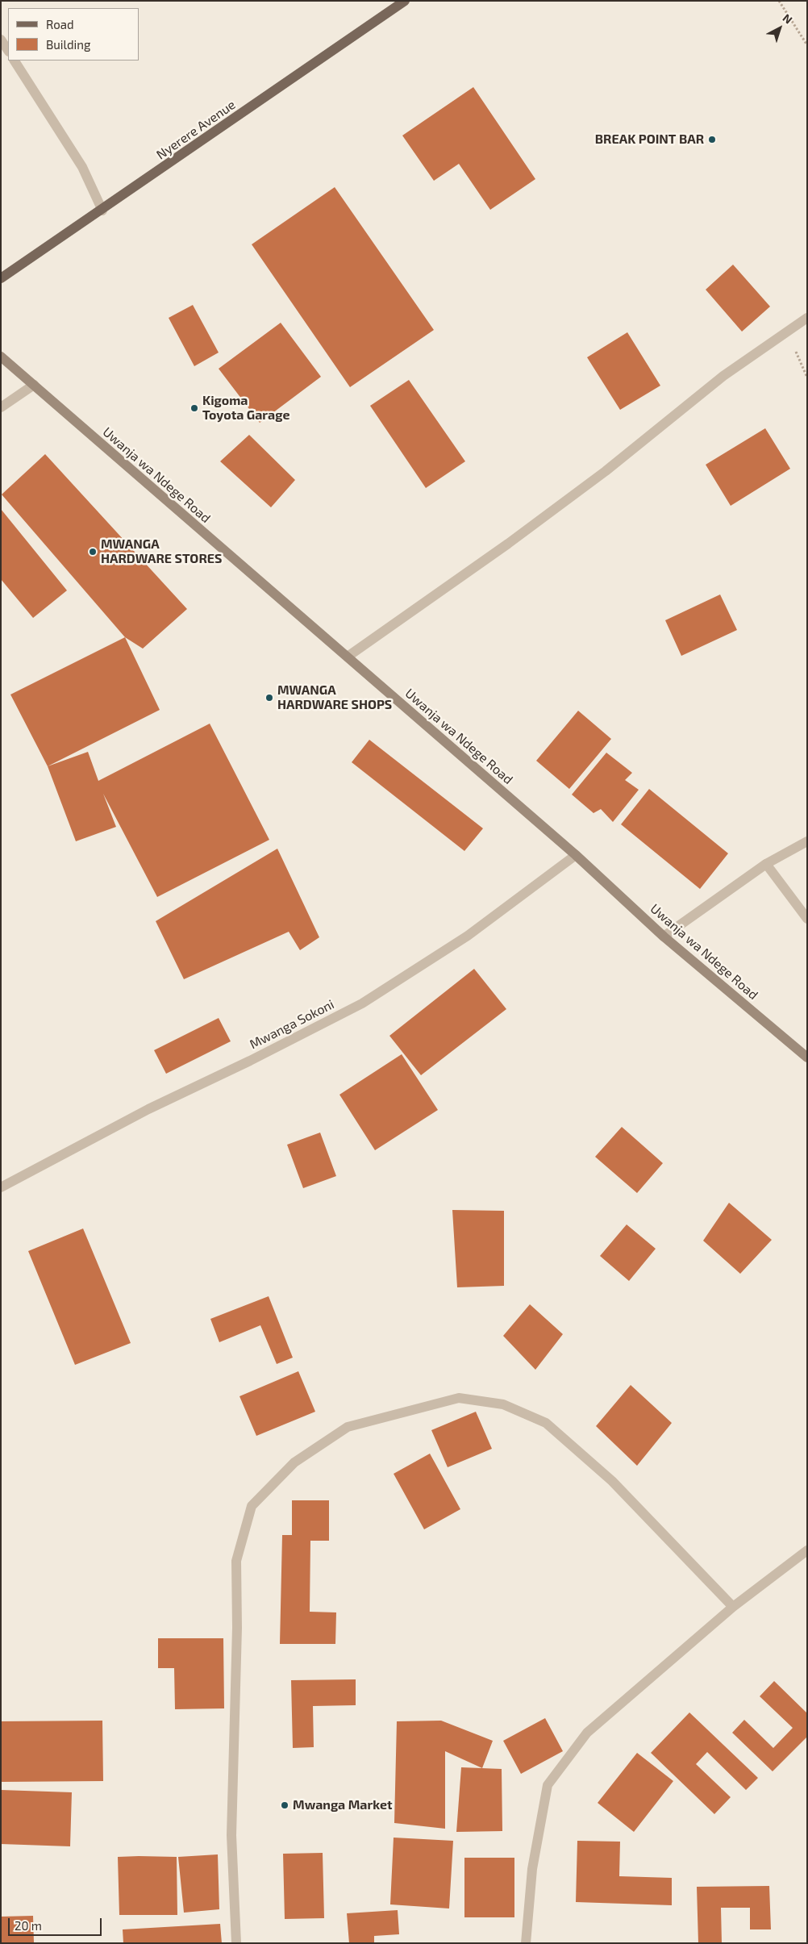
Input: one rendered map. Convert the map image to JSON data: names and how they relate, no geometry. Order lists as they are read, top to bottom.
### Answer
{
  "streets": {
    "main road": ["Nyerere Avenue", "Uwanja wa Ndege Road"],
    "street": ["Mwanga Sokoni"]
  },
  "crossings": [
    ["Uwanja wa Ndege Road", "Mwanga Sokoni"]
  ],
  "places": [
    "BREAK POINT BAR",
    "Kigoma Toyota Garage",
    "MWANGA HARDWARE STORES",
    "MWANGA HARDWARE SHOPS",
    "Mwanga Market"
  ],
  "legend": ["Road", "Building"],
  "scale_bar": "20 m",
  "north": "top right"
}
